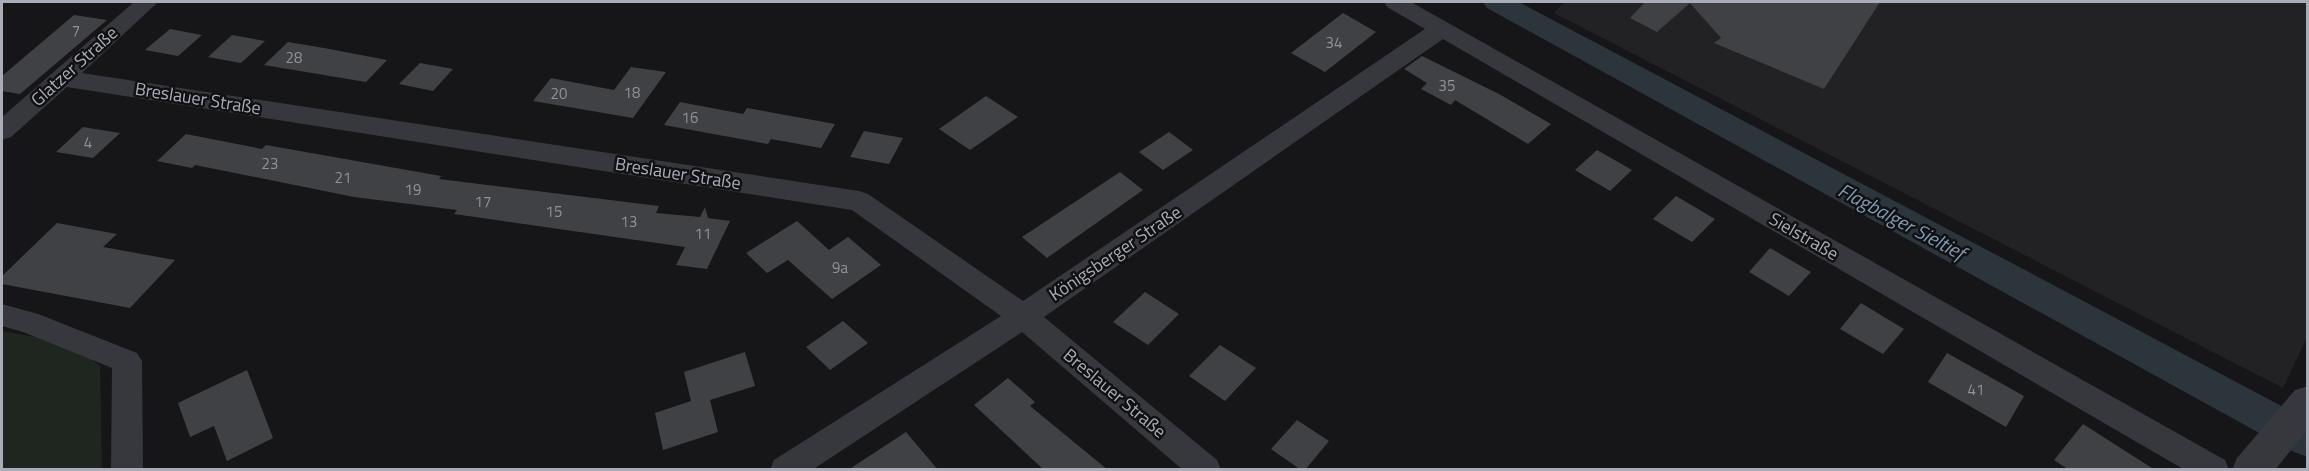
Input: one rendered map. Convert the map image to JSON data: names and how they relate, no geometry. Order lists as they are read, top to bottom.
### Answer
{
  "streets": {
    "street": [
      "Glatzer Straße",
      "Breslauer Straße",
      "Sielstraße",
      "Königsberger Straße"
    ]
  },
  "crossings": [
    ["Glatzer Straße", "Breslauer Straße"],
    ["Breslauer Straße", "Königsberger Straße"],
    ["Sielstraße", "Königsberger Straße"]
  ],
  "water": ["Flagbalger Sieltief"],
  "house_numbers": [
    "7",
    "34",
    "28",
    "35",
    "18",
    "20",
    "16",
    "4",
    "23",
    "21",
    "19",
    "17",
    "15",
    "13",
    "11",
    "9a",
    "41"
  ]
}
